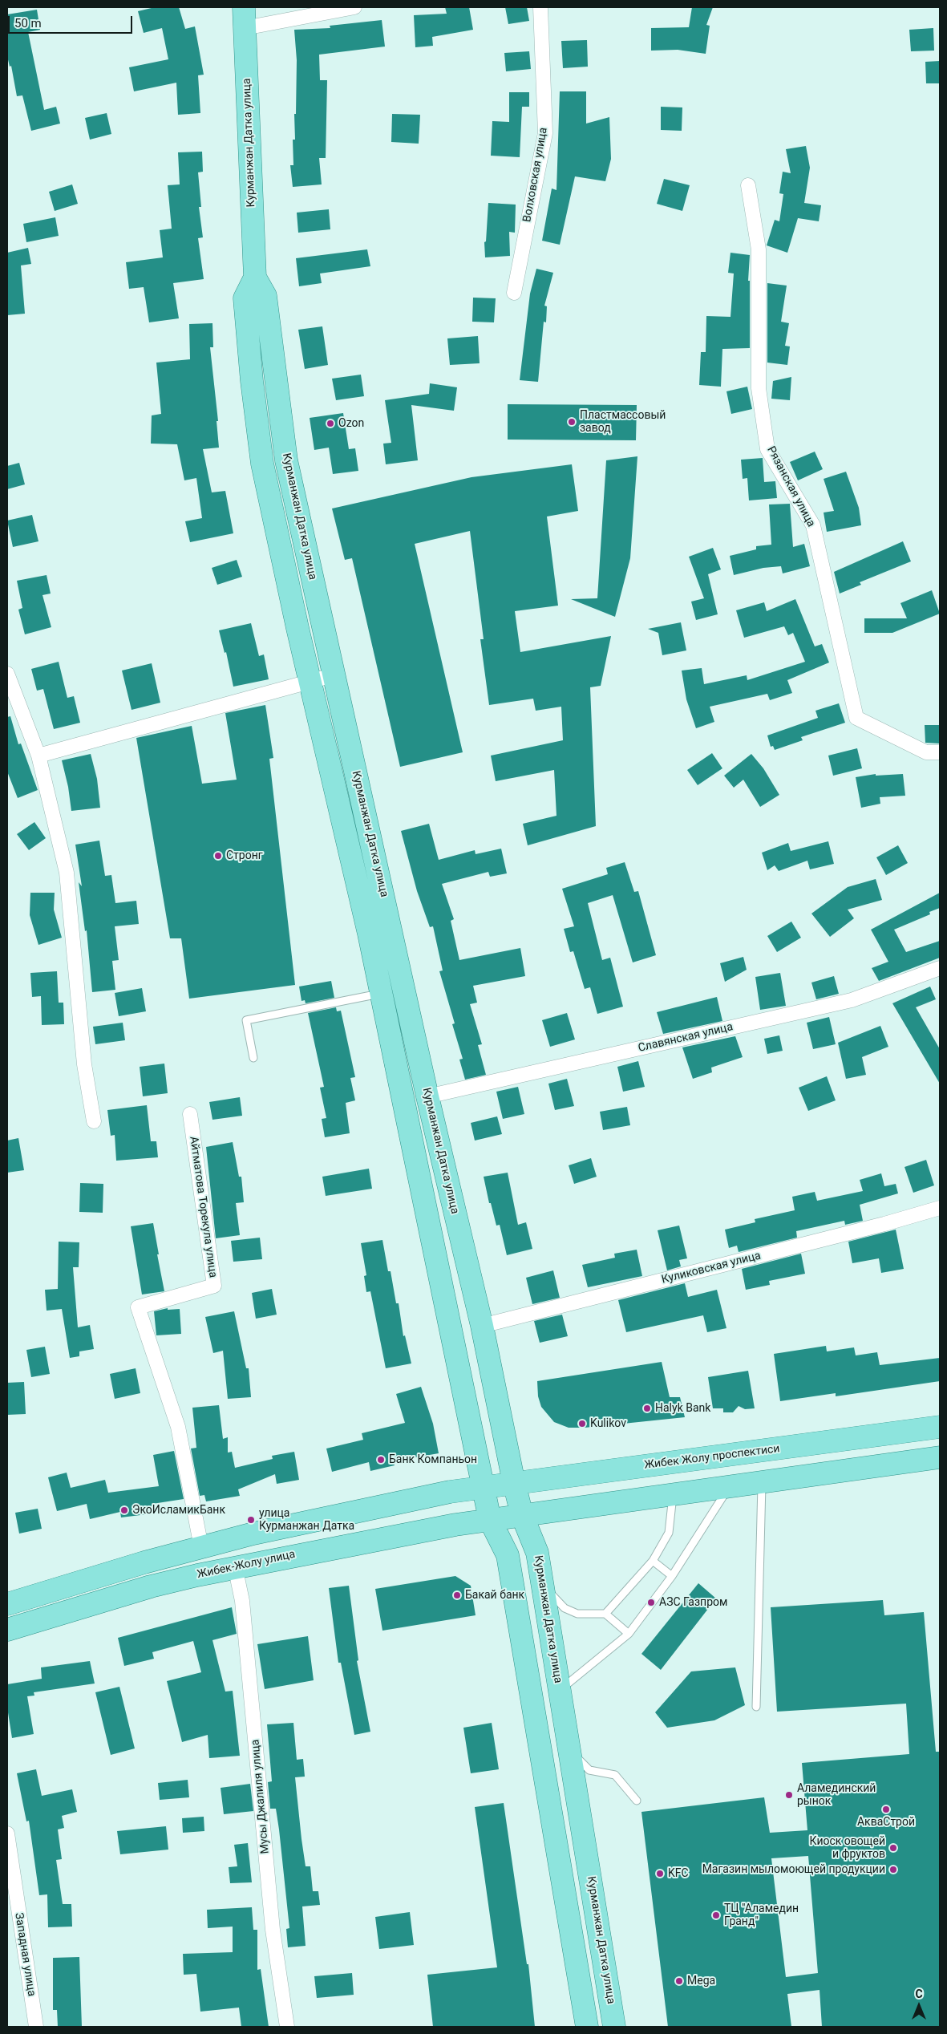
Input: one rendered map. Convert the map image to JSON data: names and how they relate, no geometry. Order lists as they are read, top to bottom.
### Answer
{
  "streets": {
    "main road": ["Курманжан Датка улица", "Жибек Жолу проспектиси", "Жибек-Жолу улица"],
    "street": [
      "Волховская улица",
      "Рязанская улица",
      "Славянская улица",
      "Айтматова Торекула улица",
      "Куликовская улица",
      "Мусы Джалиля улица",
      "Западная улица"
    ]
  },
  "crossings": [
    ["Курманжан Датка улица", "Славянская улица"],
    ["Курманжан Датка улица", "Куликовская улица"],
    ["Курманжан Датка улица", "Жибек Жолу проспектиси"],
    ["Курманжан Датка улица", "Жибек-Жолу улица"],
    ["Жибек-Жолу улица", "Мусы Джалиля улица"]
  ],
  "places": [
    "Пластмассовый завод",
    "Ozon",
    "Стронг",
    "Halyk Bank",
    "Kulikov",
    "Банк Компаньон",
    "ЭкоИсламикБанк",
    "улица Курманжан Датка",
    "Бакай банк",
    "АЗС Газпром",
    "Аламединский рынок",
    "АкваСтрой",
    "Киоск овощей и фруктов",
    "Магазин мыломоющей продукции",
    "KFC",
    "ТЦ \"Аламедин Гранд\"",
    "Mega"
  ],
  "scale_bar": "50 m",
  "north": "top"
}
